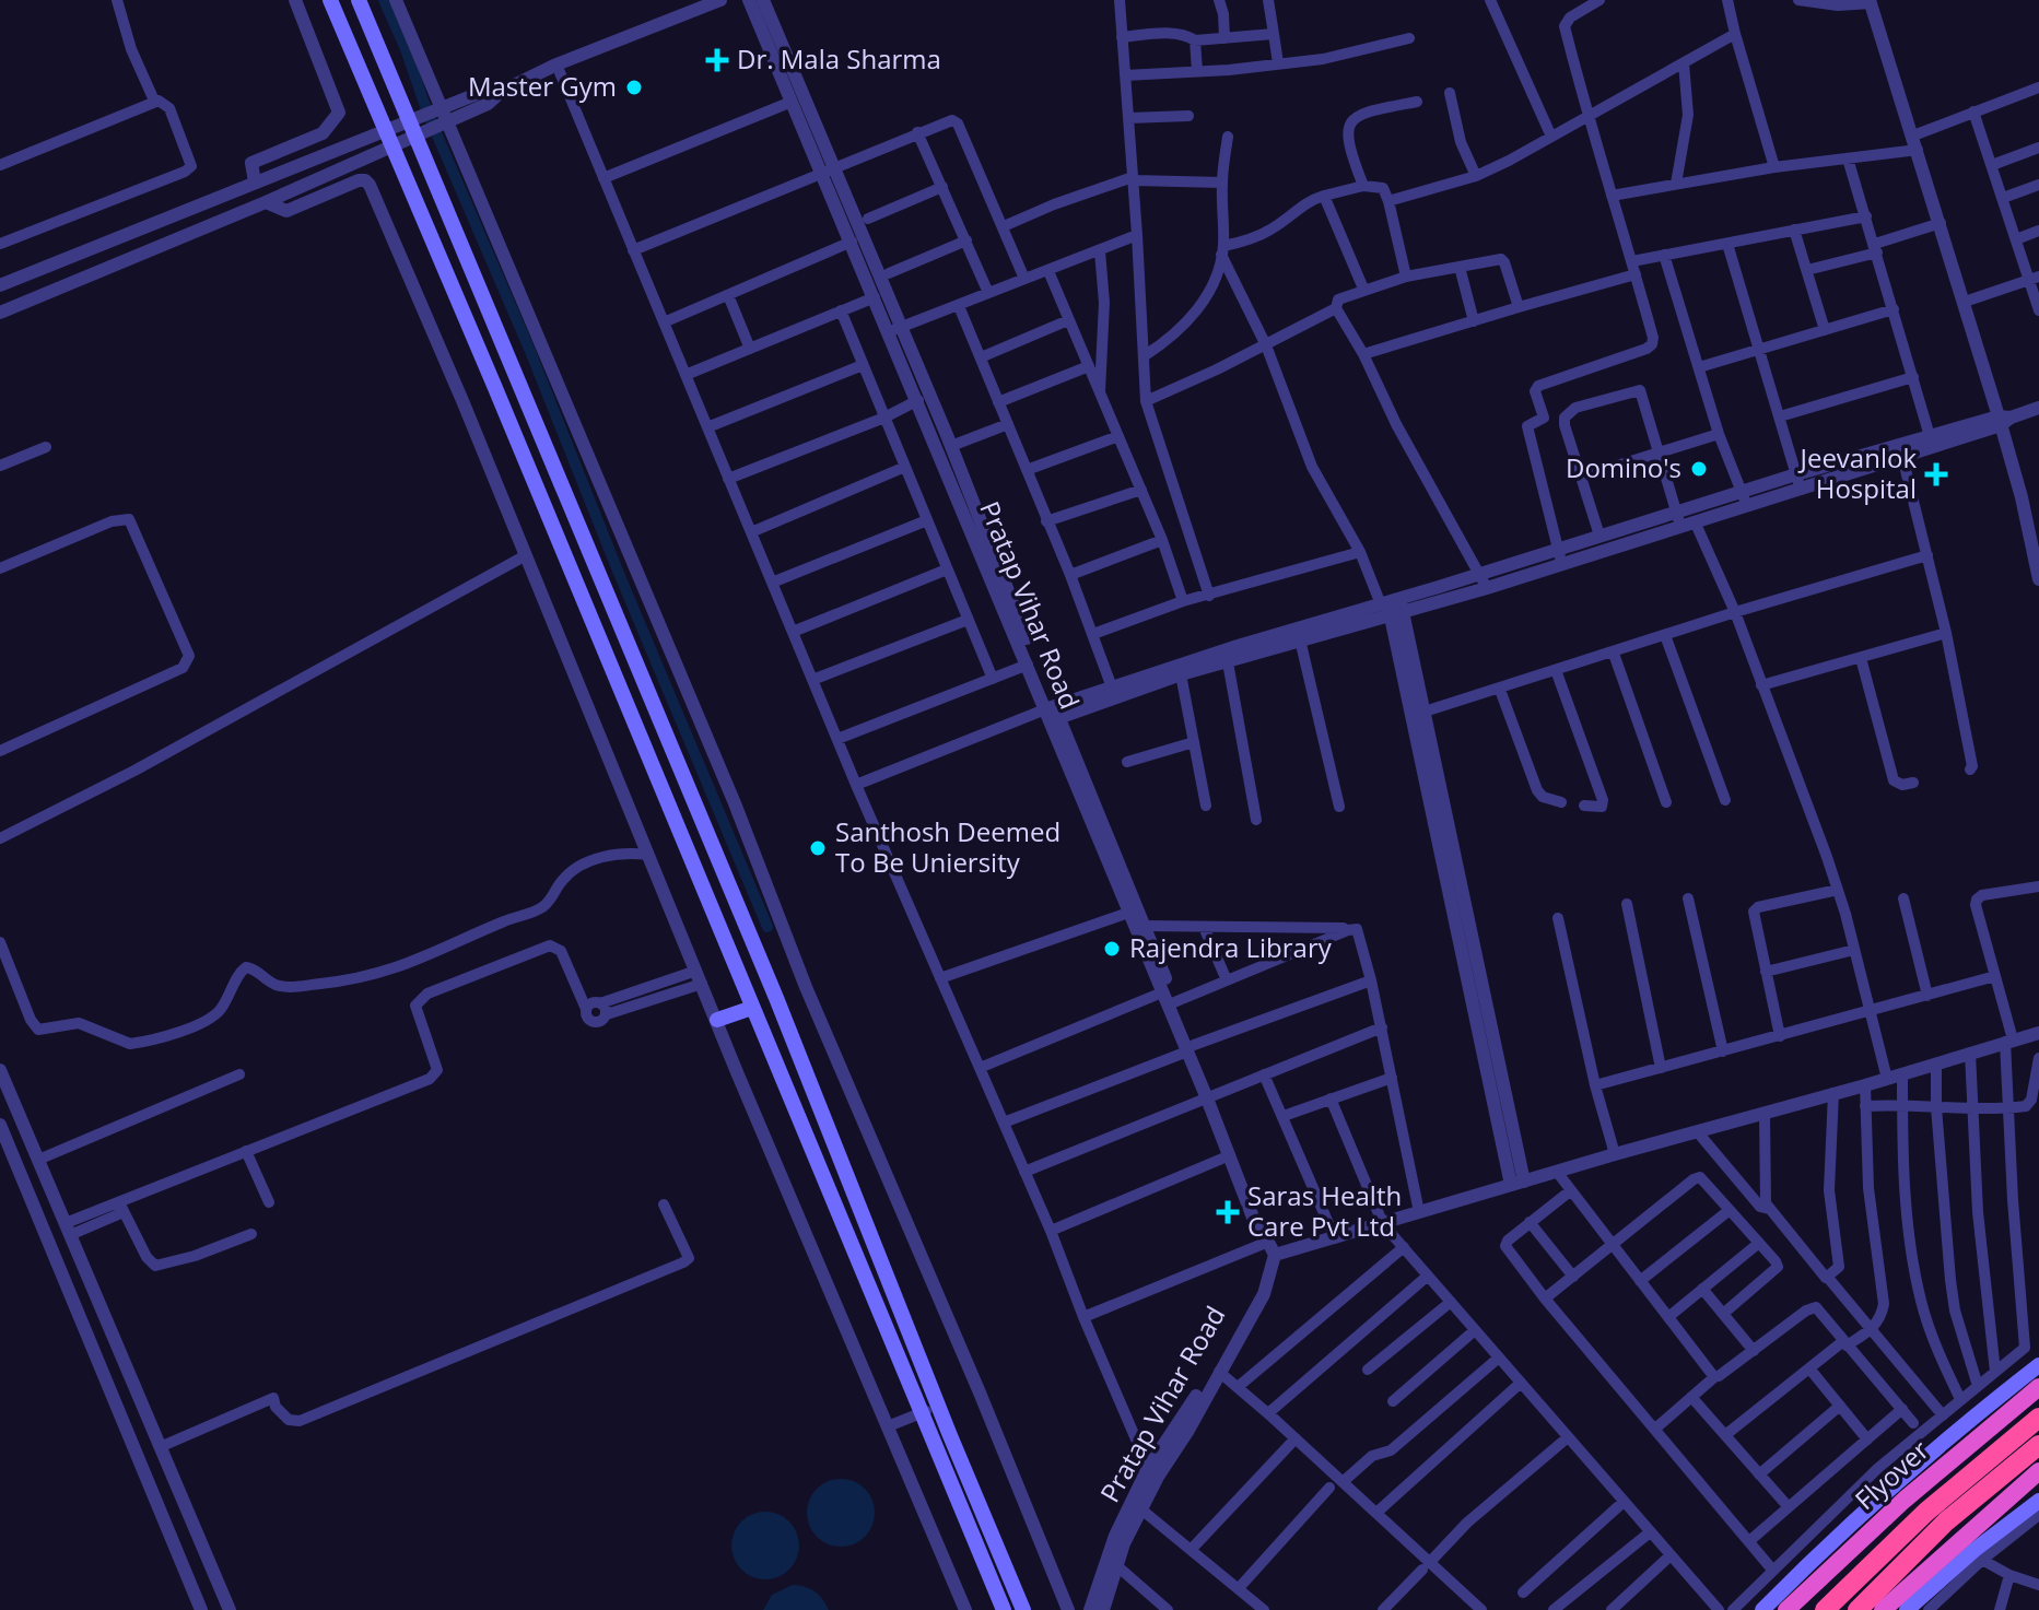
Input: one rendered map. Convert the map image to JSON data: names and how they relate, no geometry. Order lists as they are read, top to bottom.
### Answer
{
  "streets": {
    "highway": ["Flyover"],
    "street": ["Pratap Vihar Road"]
  },
  "places": {
    "health": ["Dr. Mala Sharma", "Jeevanlok Hospital", "Saras Health Care Pvt Ltd"],
    "other": [
      "Master Gym",
      "Domino's",
      "Santhosh Deemed To Be Uniersity",
      "Rajendra Library"
    ]
  }
}
